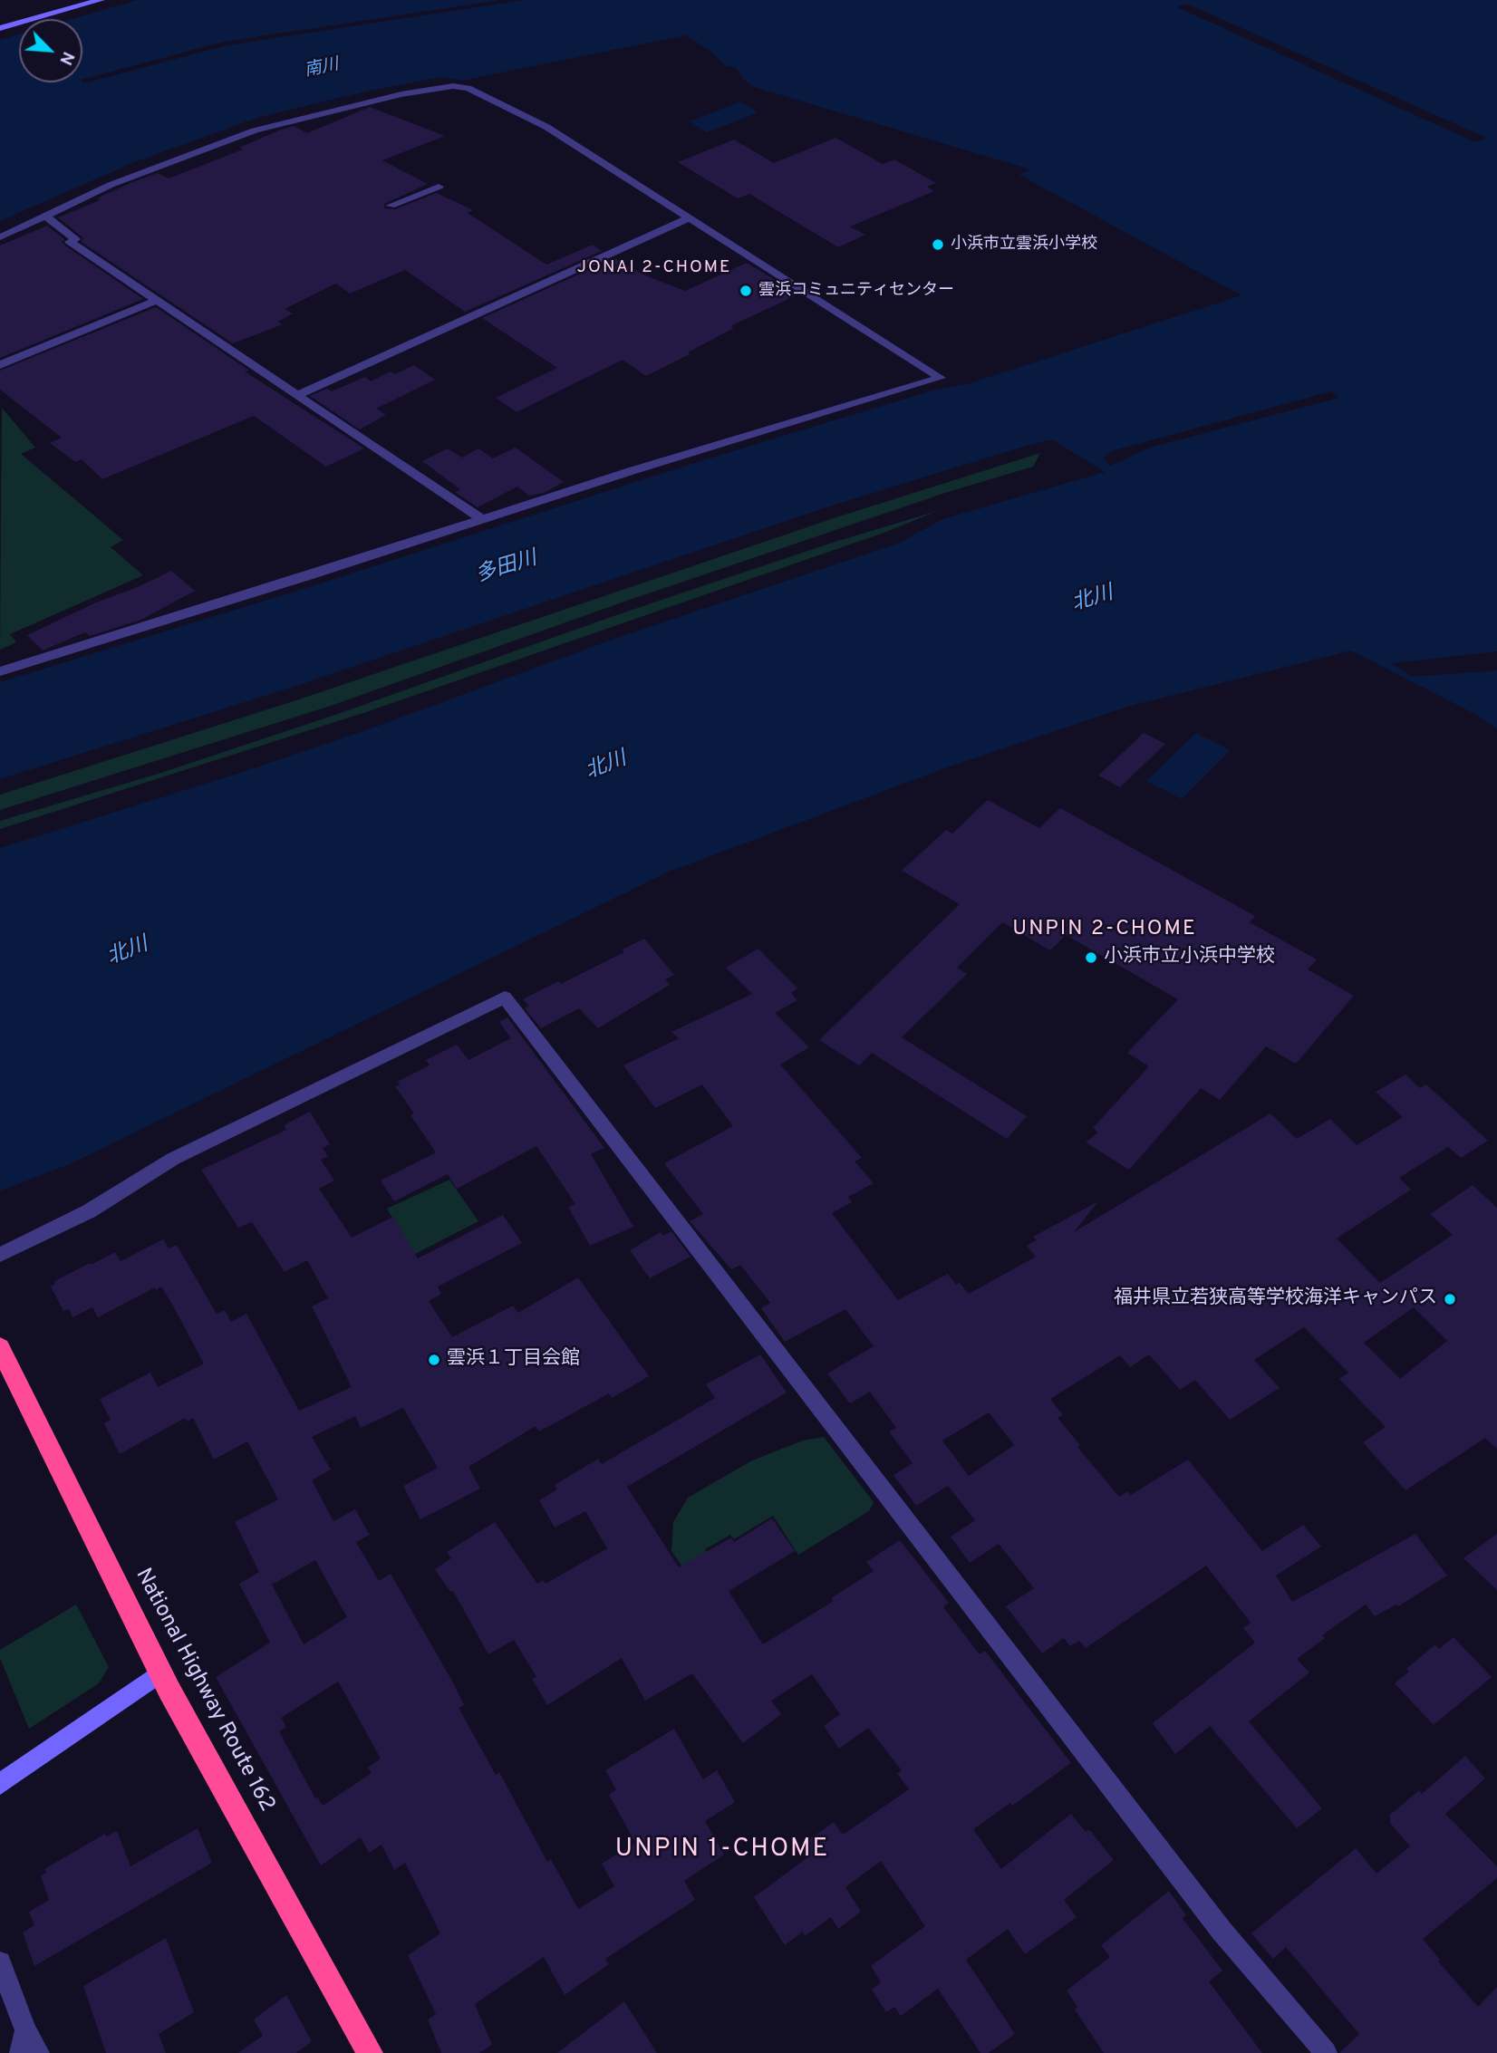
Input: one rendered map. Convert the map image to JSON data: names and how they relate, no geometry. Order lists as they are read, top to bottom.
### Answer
{
  "streets": {
    "highway": ["National Highway Route 162"]
  },
  "districts": ["JONAI 2-CHOME", "UNPIN 2-CHOME", "UNPIN 1-CHOME"],
  "water": ["南川", "多田川", "北川"],
  "places": [
    "小浜市立雲浜小学校",
    "雲浜コミュニティセンター",
    "小浜市立小浜中学校",
    "福井県立若狭高等学校海洋キャンパス",
    "雲浜１丁目会館"
  ],
  "north": "bottom right"
}
